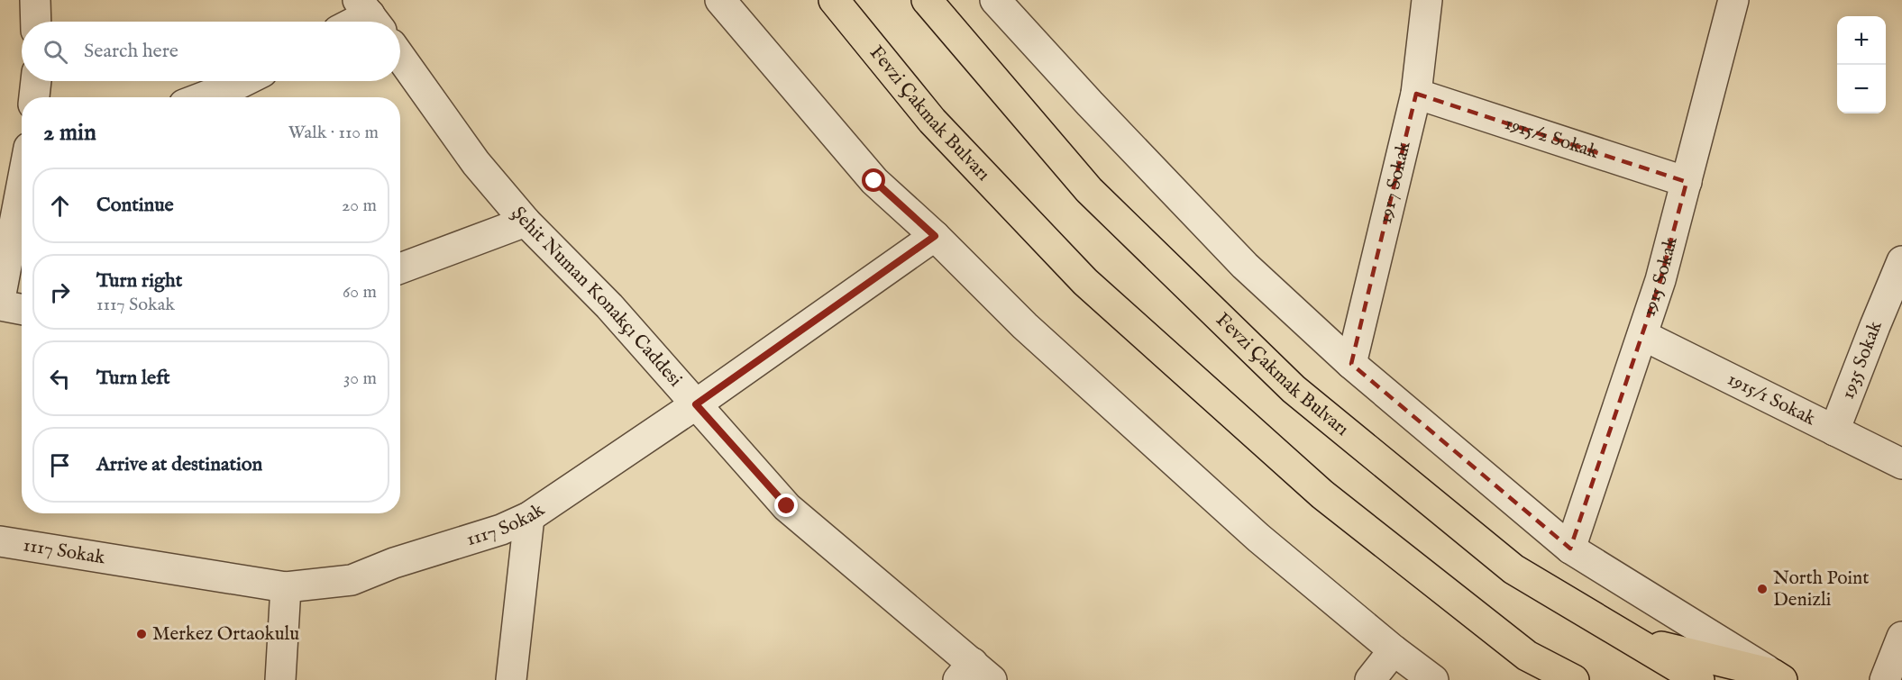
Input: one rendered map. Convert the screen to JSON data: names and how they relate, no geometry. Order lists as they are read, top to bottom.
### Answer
{
  "streets": {
    "main road": ["Fevzi Çakmak Bulvarı"],
    "street": [
      "1915/2 Sokak",
      "1917 Sokak",
      "1915 Sokak",
      "Şehit Numan Konakçı Caddesi",
      "1935 Sokak",
      "1915/1 Sokak",
      "1117 Sokak"
    ]
  },
  "crossings": [
    ["1915/2 Sokak", "1917 Sokak"],
    ["1915/2 Sokak", "1915 Sokak"],
    ["1915 Sokak", "1915/1 Sokak"],
    ["Şehit Numan Konakçı Caddesi", "1117 Sokak"],
    ["1935 Sokak", "1915/1 Sokak"]
  ],
  "places": ["North Point Denizli", "Merkez Ortaokulu"],
  "page": {
    "map_buttons": ["+", "−"],
    "search": "Search here",
    "heading": ["2 min", "Walk · 110 m"],
    "list": [
      ["Continue", "20 m"],
      ["Turn right", "1117 Sokak", "60 m"],
      ["Turn left", "30 m"],
      "Arrive at destination"
    ]
  }
}
